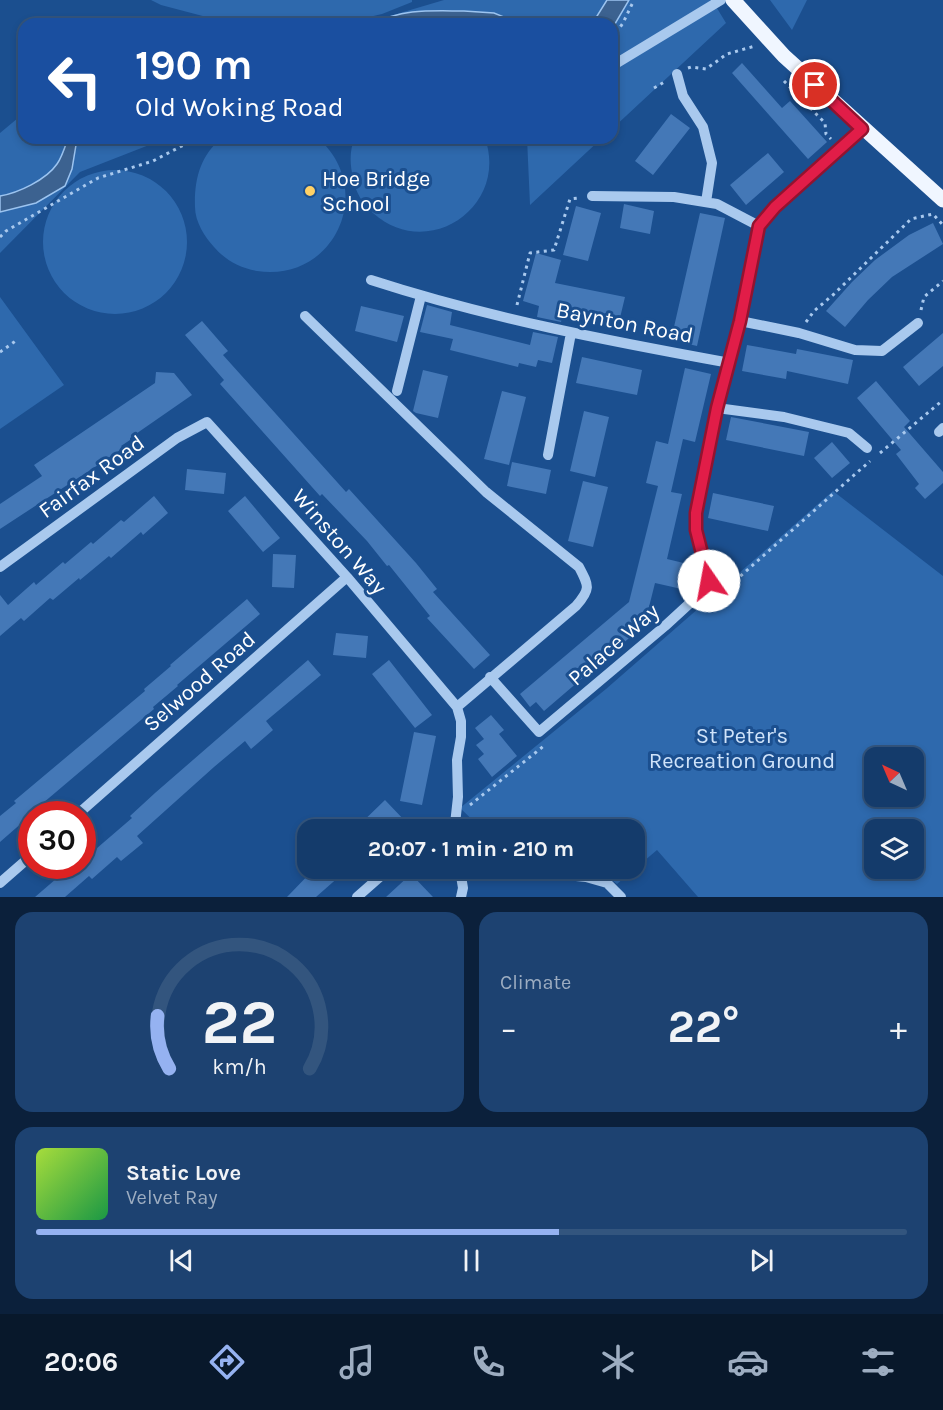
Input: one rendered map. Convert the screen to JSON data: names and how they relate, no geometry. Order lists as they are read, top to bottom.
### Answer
{
  "streets": {
    "street": [
      "Baynton Road",
      "Fairfax Road",
      "Winston Way",
      "Palace Way",
      "Selwood Road"
    ]
  },
  "crossings": [
    ["Baynton Road", "Palace Way"],
    ["Fairfax Road", "Winston Way"],
    ["Winston Way", "Selwood Road"]
  ],
  "parks": ["St Peter's Recreation Ground"],
  "places": ["Hoe Bridge School"],
  "north": "top left",
  "page": {
    "turn": ["190 m", "Old Woking Road"],
    "limit": "30",
    "trip": "20:07 · 1 min · 210 m",
    "tile": "Climate",
    "heat": ["−", "22°", "+"],
    "song": ["Static Love", "Velvet Ray"],
    "tabs": "20:06",
    "gauge": ["22", "km/h"]
  }
}
